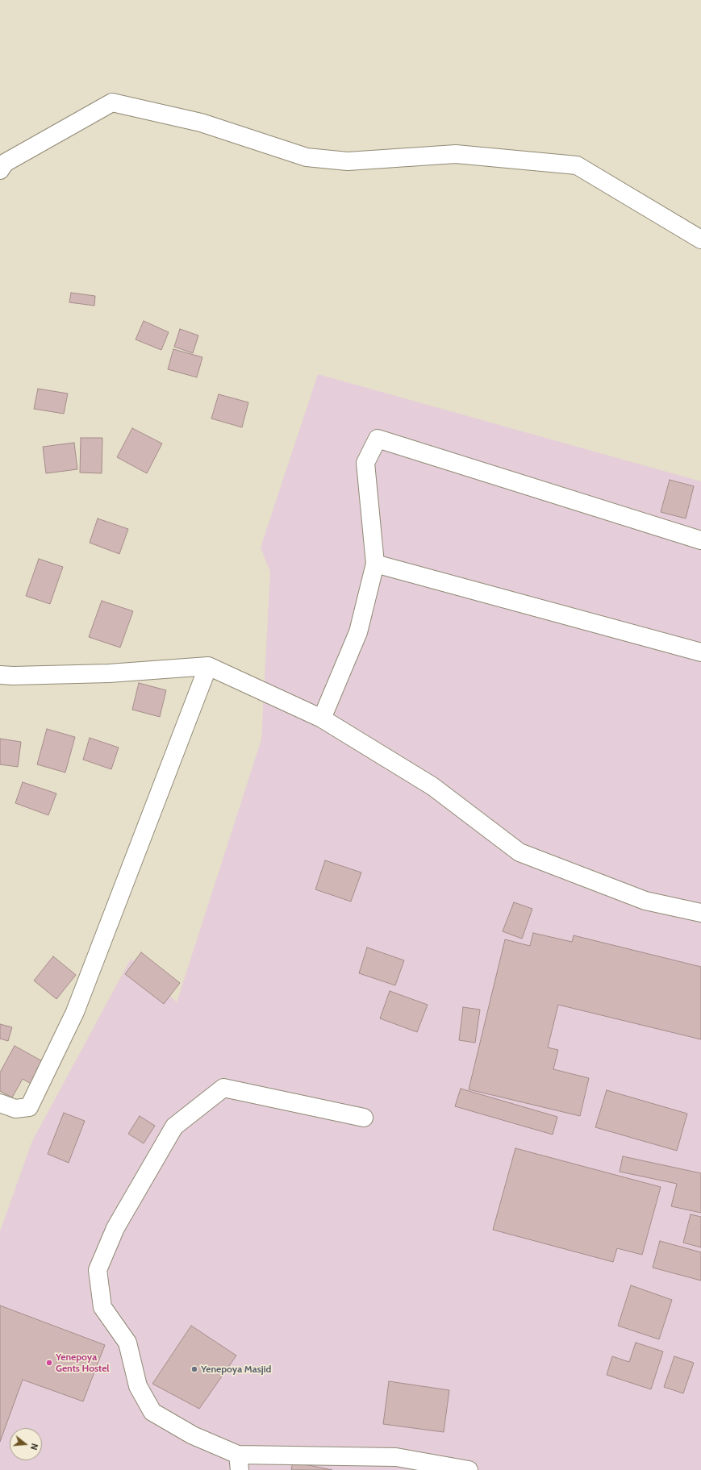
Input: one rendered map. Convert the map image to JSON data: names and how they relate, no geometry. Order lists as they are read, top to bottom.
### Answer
{
  "places": ["Yenepoya Gents Hostel", "Yenepoya Masjid"],
  "north": "right"
}
